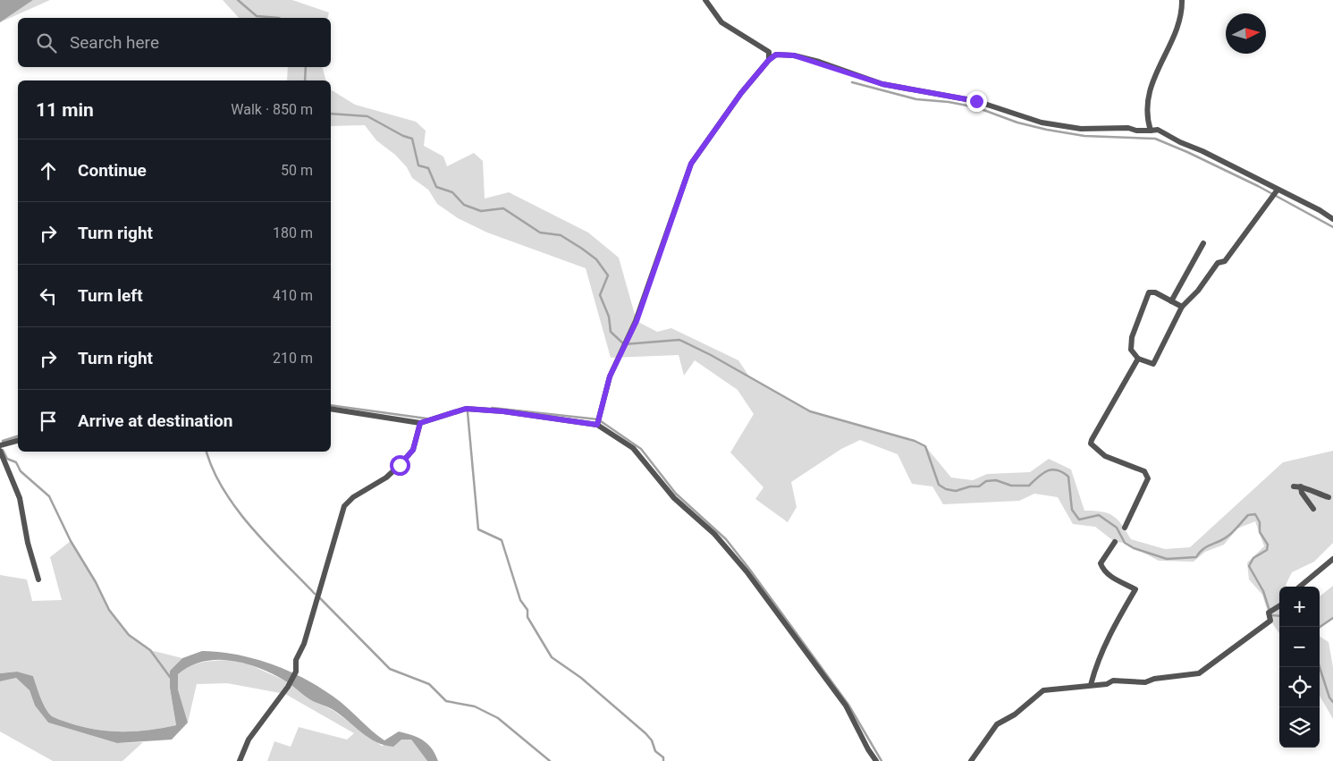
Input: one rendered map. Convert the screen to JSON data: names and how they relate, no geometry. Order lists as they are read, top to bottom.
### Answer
{
  "north": "right",
  "page": {
    "search": "Search here",
    "heading": ["11 min", "Walk · 850 m"],
    "list": [
      ["Continue", "50 m"],
      ["Turn right", "180 m"],
      ["Turn left", "410 m"],
      ["Turn right", "210 m"],
      "Arrive at destination"
    ],
    "map_buttons": ["+", "−"]
  }
}
